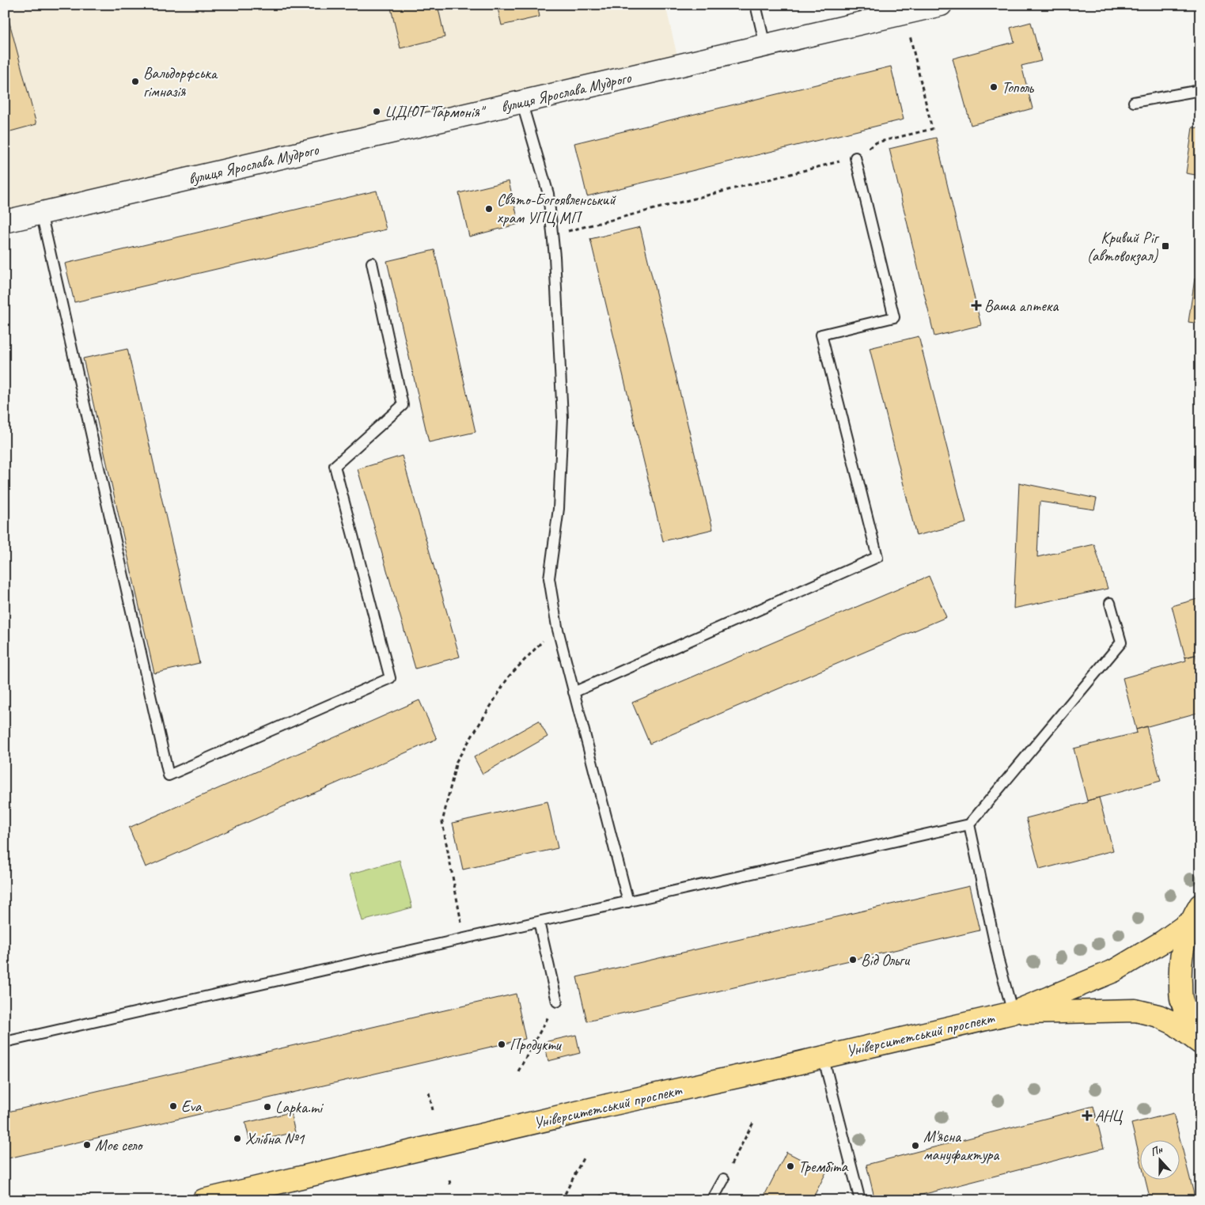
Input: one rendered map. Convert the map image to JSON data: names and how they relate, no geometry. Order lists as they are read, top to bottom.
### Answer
{
  "streets": {
    "main road": ["Університетський проспект"],
    "street": ["вулиця Ярослава Мудрого"]
  },
  "places": {
    "other": [
      "Вальдорфська гімназія",
      "Тополь",
      "ЦДЮТ \"Гармонія\"",
      "Свято-Богоявленський храм УПЦ МП",
      "Від Ольги",
      "Продукти",
      "Eva",
      "Lapka.mi",
      "Хлібна №1",
      "Моє село",
      "М'ясна мануфактура",
      "Трембіта"
    ],
    "transit": ["Кривий Ріг (автовокзал)"],
    "health": ["Ваша аптека", "АНЦ"]
  },
  "north": "top"
}
